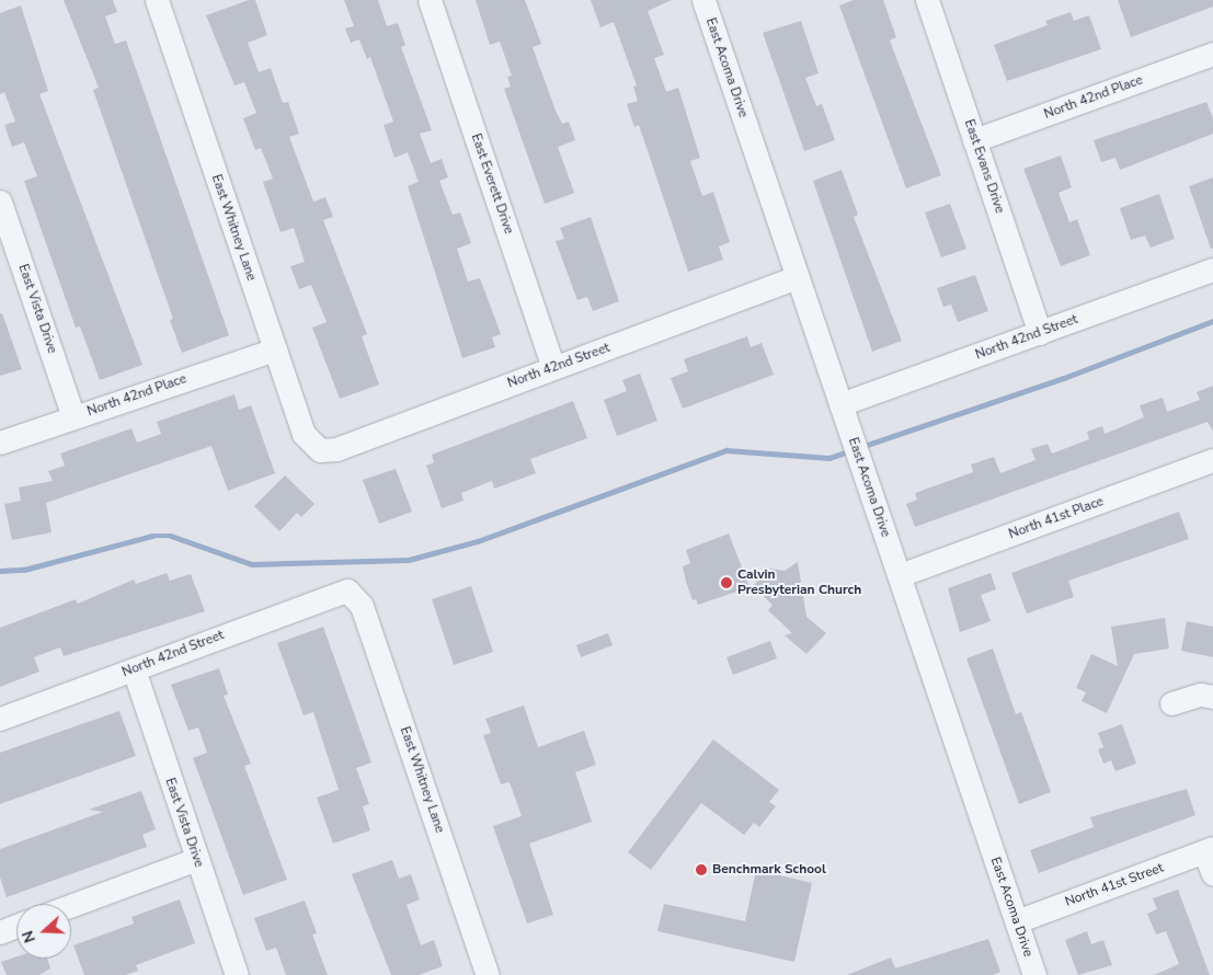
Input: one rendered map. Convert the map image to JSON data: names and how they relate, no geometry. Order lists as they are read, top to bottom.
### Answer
{
  "streets": {
    "street": [
      "East Acoma Drive",
      "North 42nd Place",
      "East Evans Drive",
      "East Everett Drive",
      "East Whitney Lane",
      "East Vista Drive",
      "North 42nd Street",
      "North 41st Place",
      "North 41st Street"
    ]
  },
  "crossings": [
    ["East Acoma Drive", "North 42nd Street"],
    ["East Acoma Drive", "North 41st Place"],
    ["East Acoma Drive", "North 41st Street"],
    ["North 42nd Place", "East Evans Drive"],
    ["North 42nd Place", "East Whitney Lane"],
    ["North 42nd Place", "East Vista Drive"],
    ["East Evans Drive", "North 42nd Street"],
    ["East Everett Drive", "North 42nd Street"],
    ["East Whitney Lane", "North 42nd Street"],
    ["East Vista Drive", "North 42nd Street"]
  ],
  "places": ["Calvin Presbyterian Church", "Benchmark School"],
  "north": "left"
}
